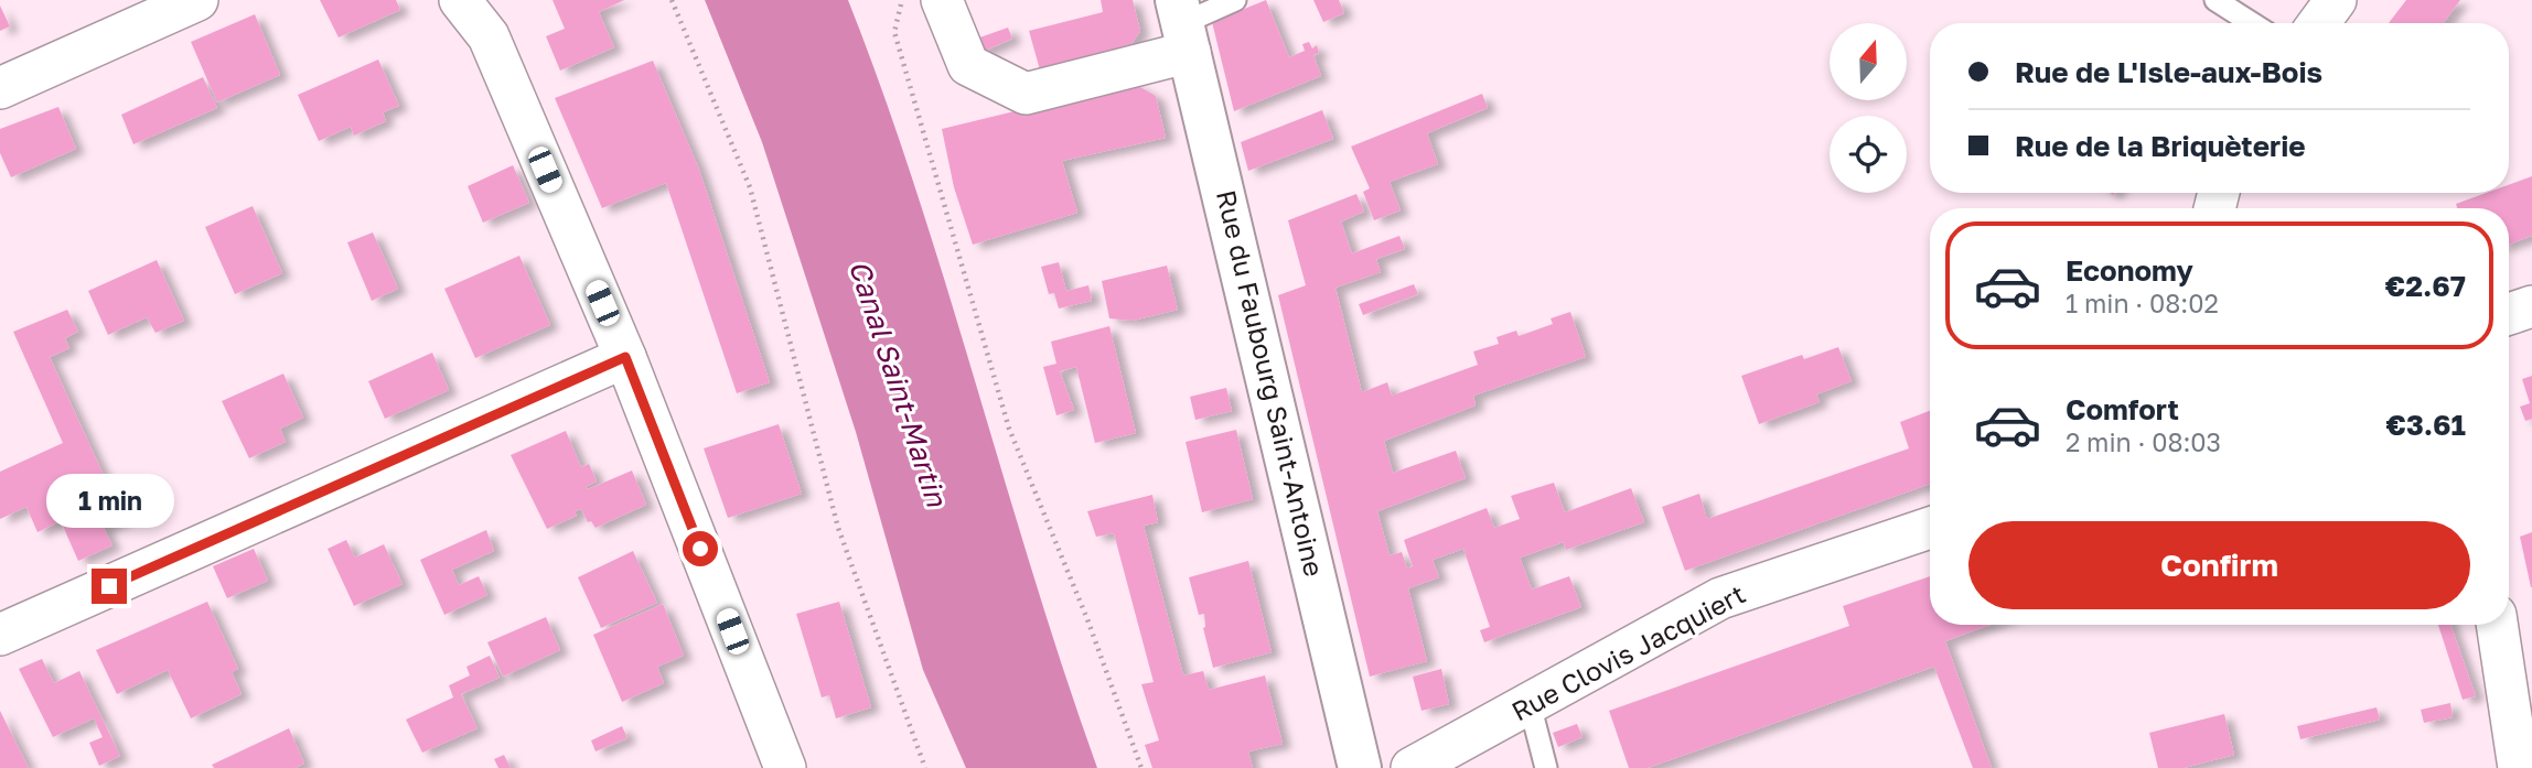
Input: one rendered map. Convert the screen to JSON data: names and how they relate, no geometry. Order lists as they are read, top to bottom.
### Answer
{
  "streets": {
    "street": ["Rue du Faubourg Saint-Antoine", "Rue Clovis Jacquiert"]
  },
  "water": ["Canal Saint-Martin"],
  "north": "top",
  "page": {
    "banner": ["Rue de L'Isle-aux-Bois", "Rue de la Briquèterie"],
    "list": [
      {
        "name": "Economy",
        "note": "1 min · 08:02",
        "value": "€2.67"
      },
      {
        "name": "Comfort",
        "note": "2 min · 08:03",
        "value": "€3.61"
      }
    ],
    "bubble": "1 min",
    "buttons": "Confirm"
  }
}
